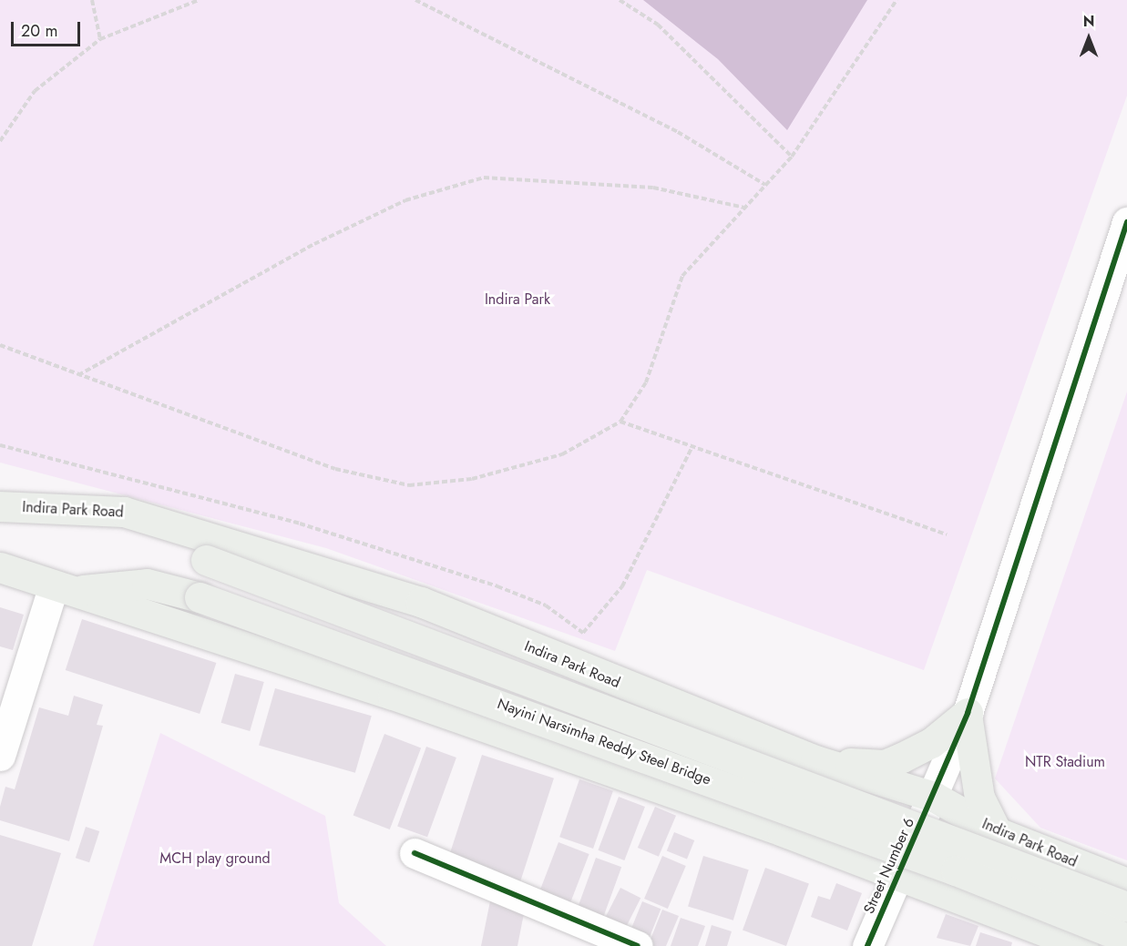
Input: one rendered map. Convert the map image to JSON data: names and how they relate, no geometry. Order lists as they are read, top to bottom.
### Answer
{
  "streets": {
    "main road": ["Indira Park Road", "Nayini Narsimha Reddy Steel Bridge"],
    "street": ["Street Number 6"]
  },
  "crossings": [
    ["Indira Park Road", "Nayini Narsimha Reddy Steel Bridge"],
    ["Indira Park Road", "Street Number 6"]
  ],
  "parks": ["Indira Park", "NTR Stadium", "MCH play ground"],
  "scale_bar": "20 m",
  "north": "top"
}
